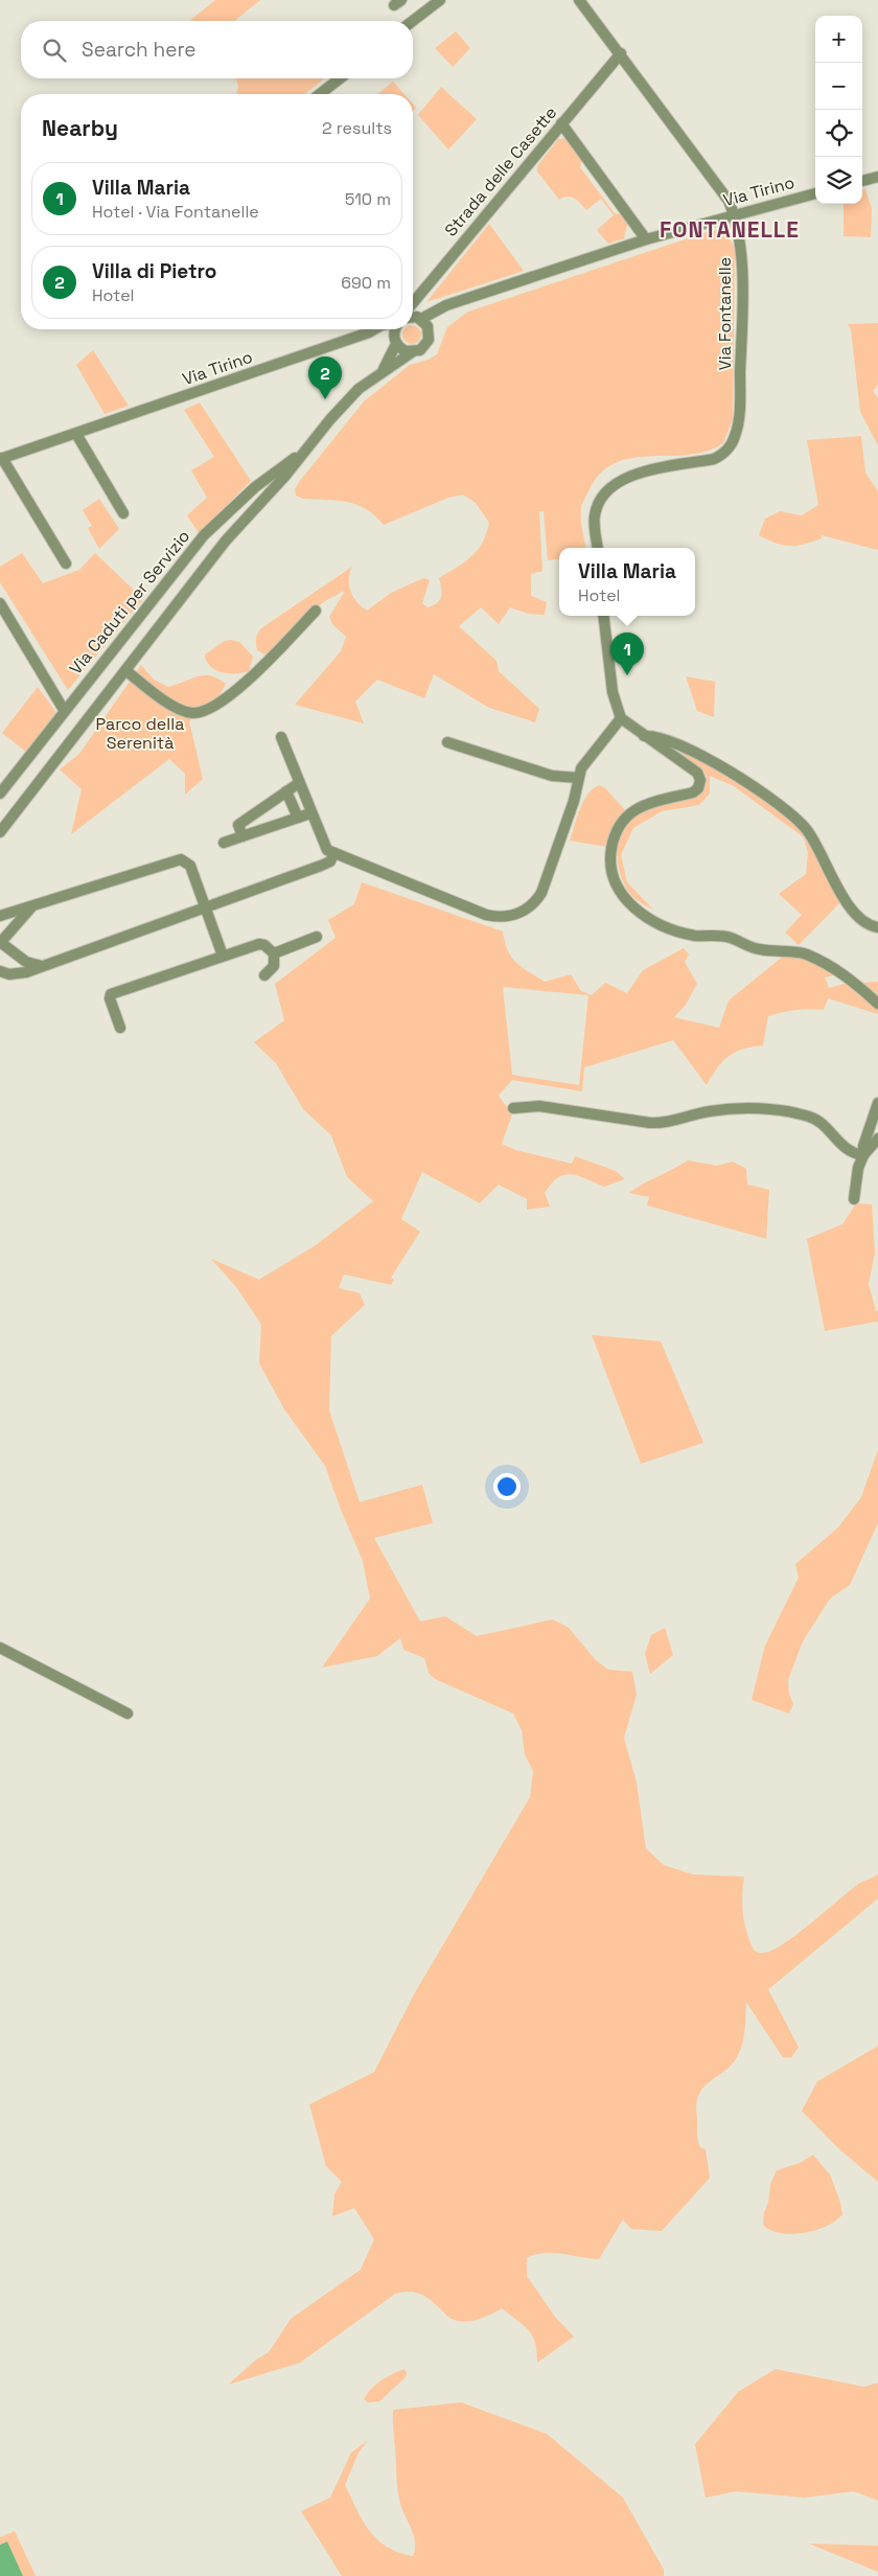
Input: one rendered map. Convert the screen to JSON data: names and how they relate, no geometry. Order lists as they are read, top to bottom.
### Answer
{
  "streets": {
    "street": [
      "Strada delle Casette",
      "Via Tirino",
      "Via Fontanelle",
      "Via Caduti per Servizio"
    ]
  },
  "crossings": [
    ["Strada delle Casette", "Via Fontanelle"],
    ["Via Tirino", "Via Fontanelle"],
    ["Via Tirino", "Via Caduti per Servizio"]
  ],
  "districts": ["FONTANELLE"],
  "parks": ["Parco della Serenità"],
  "page": {
    "map_buttons": ["+", "−"],
    "search": "Search here",
    "heading": ["Nearby", "2 results"],
    "list": [
      {
        "mark": "1",
        "name": "Villa Maria",
        "note": "Hotel · Via Fontanelle",
        "value": "510 m"
      },
      {
        "mark": "2",
        "name": "Villa di Pietro",
        "note": "Hotel",
        "value": "690 m"
      }
    ],
    "pins": ["2", "1"],
    "popup": ["Villa Maria", "Hotel"]
  }
}
